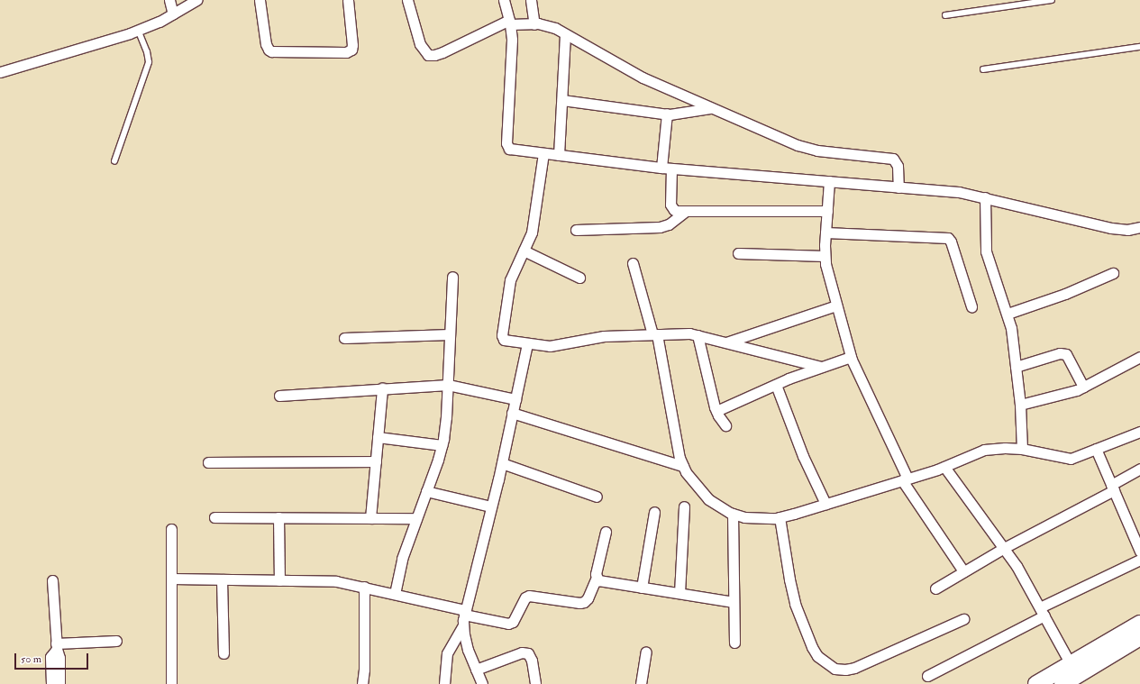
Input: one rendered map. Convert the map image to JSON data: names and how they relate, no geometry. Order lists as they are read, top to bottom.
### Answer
{
  "scale_bar": "50 m"
}
